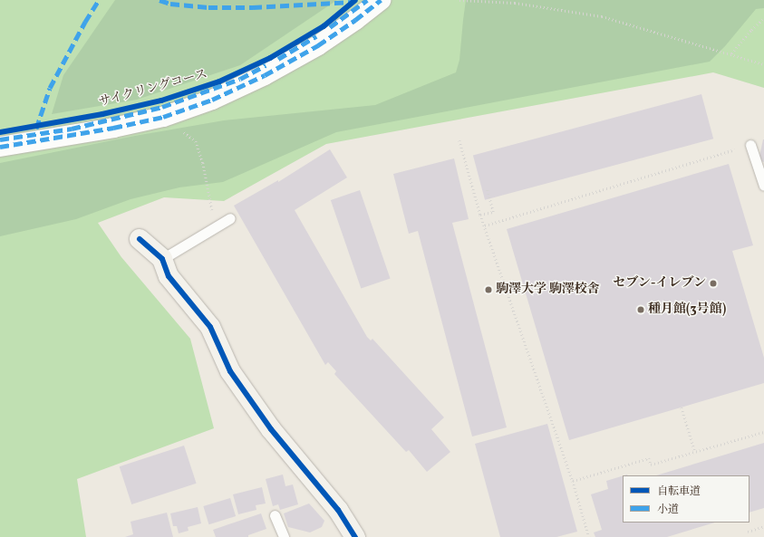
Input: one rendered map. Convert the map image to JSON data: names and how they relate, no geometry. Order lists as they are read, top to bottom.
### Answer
{
  "streets": {
    "cycle path": ["サイクリングコース"]
  },
  "places": ["セブン-イレブン", "駒澤大学 駒澤校舎", "種月館(3号館)"],
  "legend": ["自転車道", "小道"]
}
